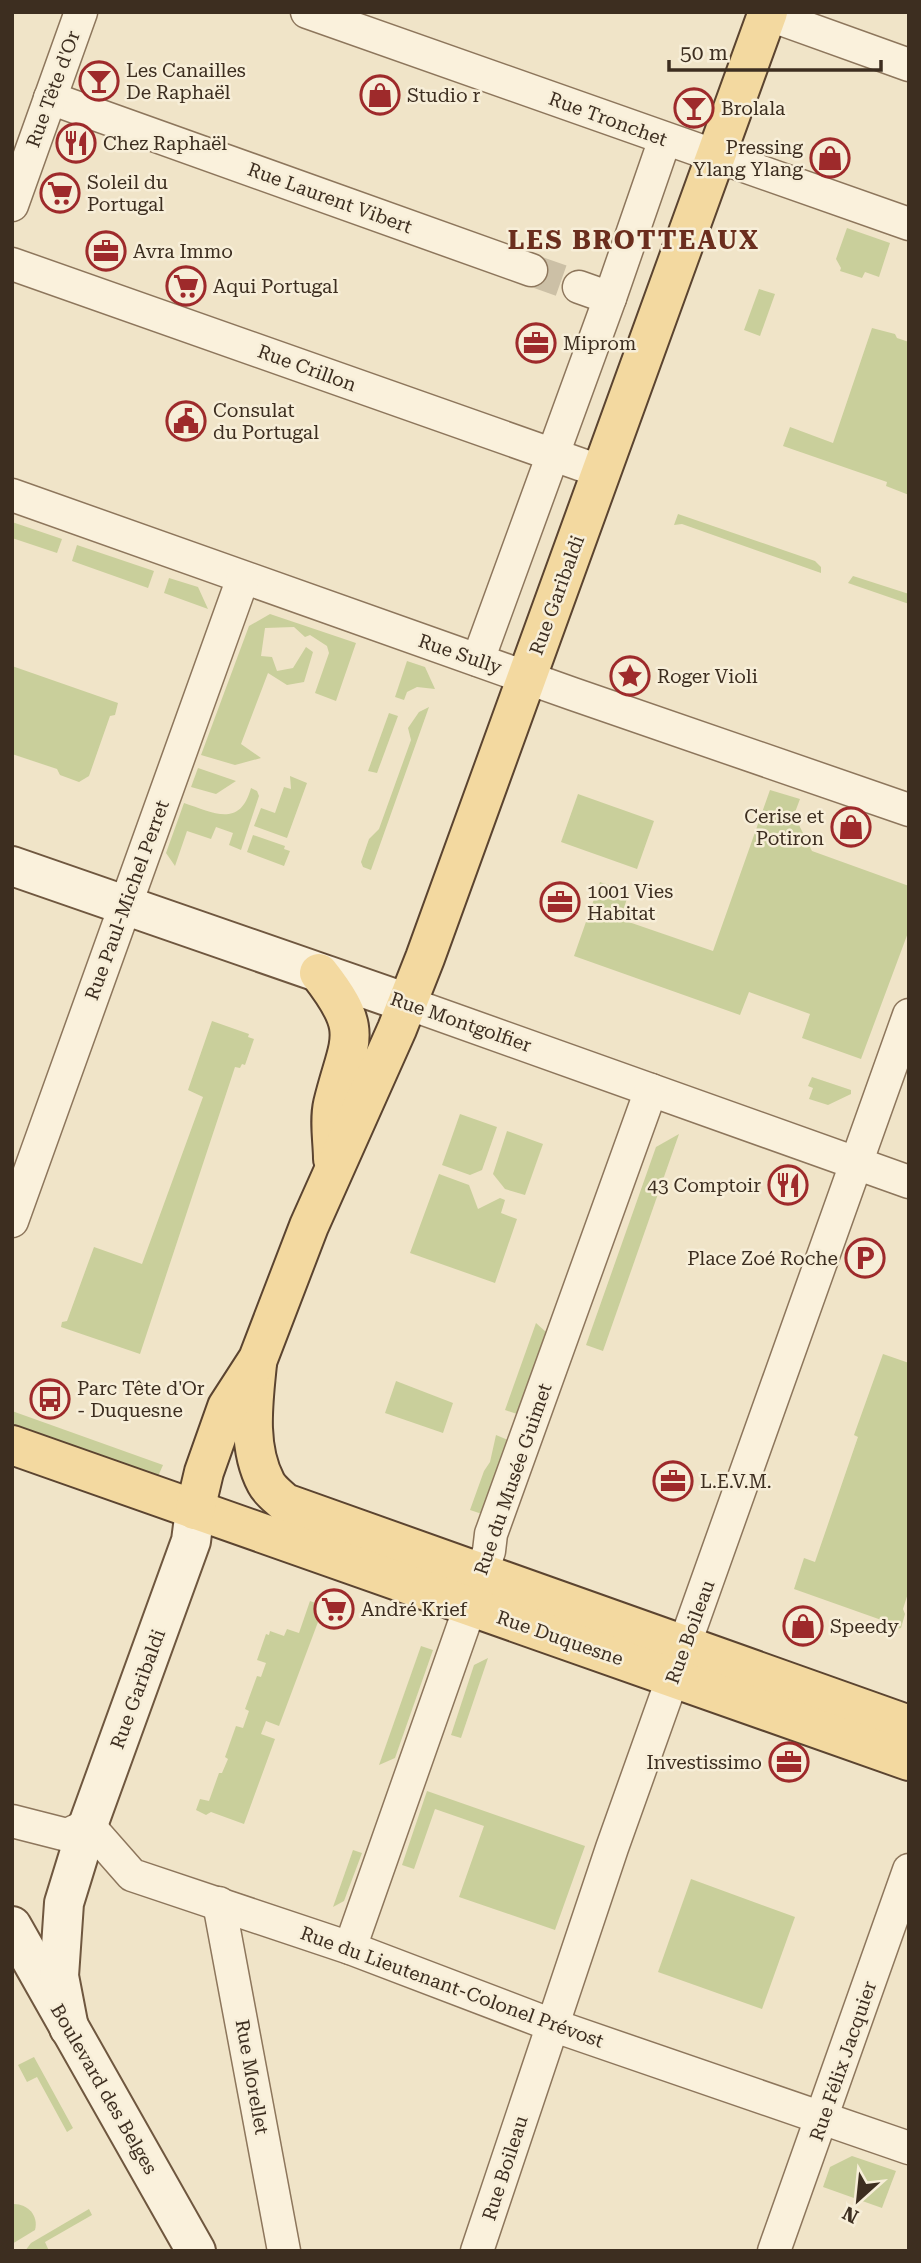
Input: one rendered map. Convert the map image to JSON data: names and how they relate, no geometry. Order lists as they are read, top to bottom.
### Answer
{
  "streets": {
    "main road": [
      "Rue Garibaldi",
      "Rue Montgolfier",
      "Rue Duquesne",
      "Boulevard des Belges"
    ],
    "street": [
      "Rue Tête d'Or",
      "Rue Tronchet",
      "Rue Laurent Vibert",
      "Rue Crillon",
      "Rue Sully",
      "Rue Paul-Michel Perret",
      "Rue du Musée Guimet",
      "Rue Boileau",
      "Rue du Lieutenant-Colonel Prévost",
      "Rue Félix Jacquier",
      "Rue Morellet"
    ]
  },
  "crossings": [
    ["Rue Tête d'Or", "Rue Laurent Vibert"],
    ["Rue Tronchet", "Rue Garibaldi"],
    ["Rue Crillon", "Rue Garibaldi"],
    ["Rue Garibaldi", "Rue Sully"],
    ["Rue Garibaldi", "Rue Montgolfier"],
    ["Rue Garibaldi", "Rue Duquesne"],
    ["Rue Garibaldi", "Rue du Lieutenant-Colonel Prévost"],
    ["Rue Garibaldi", "Boulevard des Belges"],
    ["Rue Sully", "Rue Paul-Michel Perret"],
    ["Rue Paul-Michel Perret", "Rue Montgolfier"],
    ["Rue Montgolfier", "Rue du Musée Guimet"],
    ["Rue Montgolfier", "Rue Boileau"],
    ["Rue du Musée Guimet", "Rue Duquesne"],
    ["Rue du Musée Guimet", "Rue du Lieutenant-Colonel Prévost"],
    ["Rue Boileau", "Rue Duquesne"],
    ["Rue Boileau", "Rue du Lieutenant-Colonel Prévost"],
    ["Rue du Lieutenant-Colonel Prévost", "Rue Félix Jacquier"],
    ["Rue du Lieutenant-Colonel Prévost", "Rue Morellet"]
  ],
  "districts": ["LES BROTTEAUX"],
  "places": {
    "bar": ["Les Canailles De Raphaël", "Brolala"],
    "shop": [
      "Studio r",
      "Pressing Ylang Ylang",
      "Cerise et Potiron",
      "Speedy"
    ],
    "restaurant": ["Chez Raphaël", "43 Comptoir"],
    "supermarket": ["Soleil du Portugal", "Aqui Portugal", "André Krief"],
    "office": [
      "Avra Immo",
      "Miprom",
      "1001 Vies Habitat",
      "L.E.V.M.",
      "Investissimo"
    ],
    "public building": ["Consulat du Portugal"],
    "place": ["Roger Violi"],
    "parking": ["Place Zoé Roche"],
    "bus stop": ["Parc Tête d'Or - Duquesne"]
  },
  "scale_bar": "50 m",
  "north": "bottom left"
}
